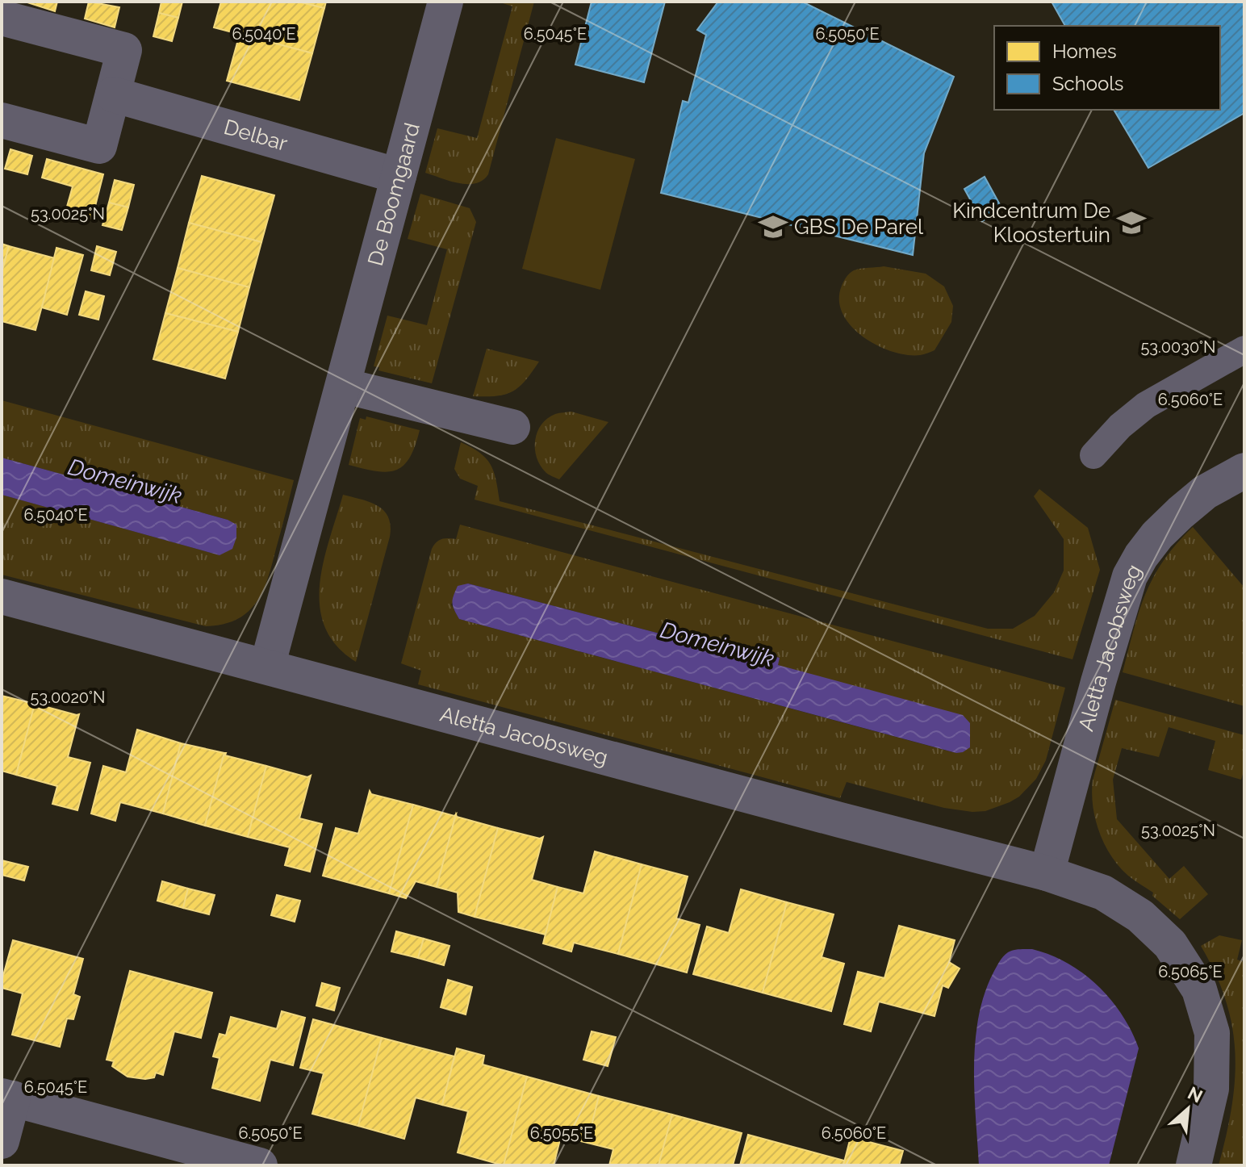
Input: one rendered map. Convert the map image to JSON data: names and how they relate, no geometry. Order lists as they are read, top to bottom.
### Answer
{
  "streets": {
    "street": ["Delbar", "De Boomgaard", "Aletta Jacobsweg"]
  },
  "crossings": [
    ["Delbar", "De Boomgaard"],
    ["De Boomgaard", "Aletta Jacobsweg"]
  ],
  "water": ["Domeinwijk"],
  "places": {
    "school or university": ["Kindcentrum De Kloostertuin", "GBS De Parel"]
  },
  "legend": ["Homes", "Schools"],
  "north": "top right",
  "coordinates": [
    "6.5040°E",
    "6.5045°E",
    "6.5050°E",
    "53.0025°N",
    "53.0030°N",
    "6.5060°E",
    "53.0020°N",
    "6.5065°E",
    "6.5055°E"
  ]
}
